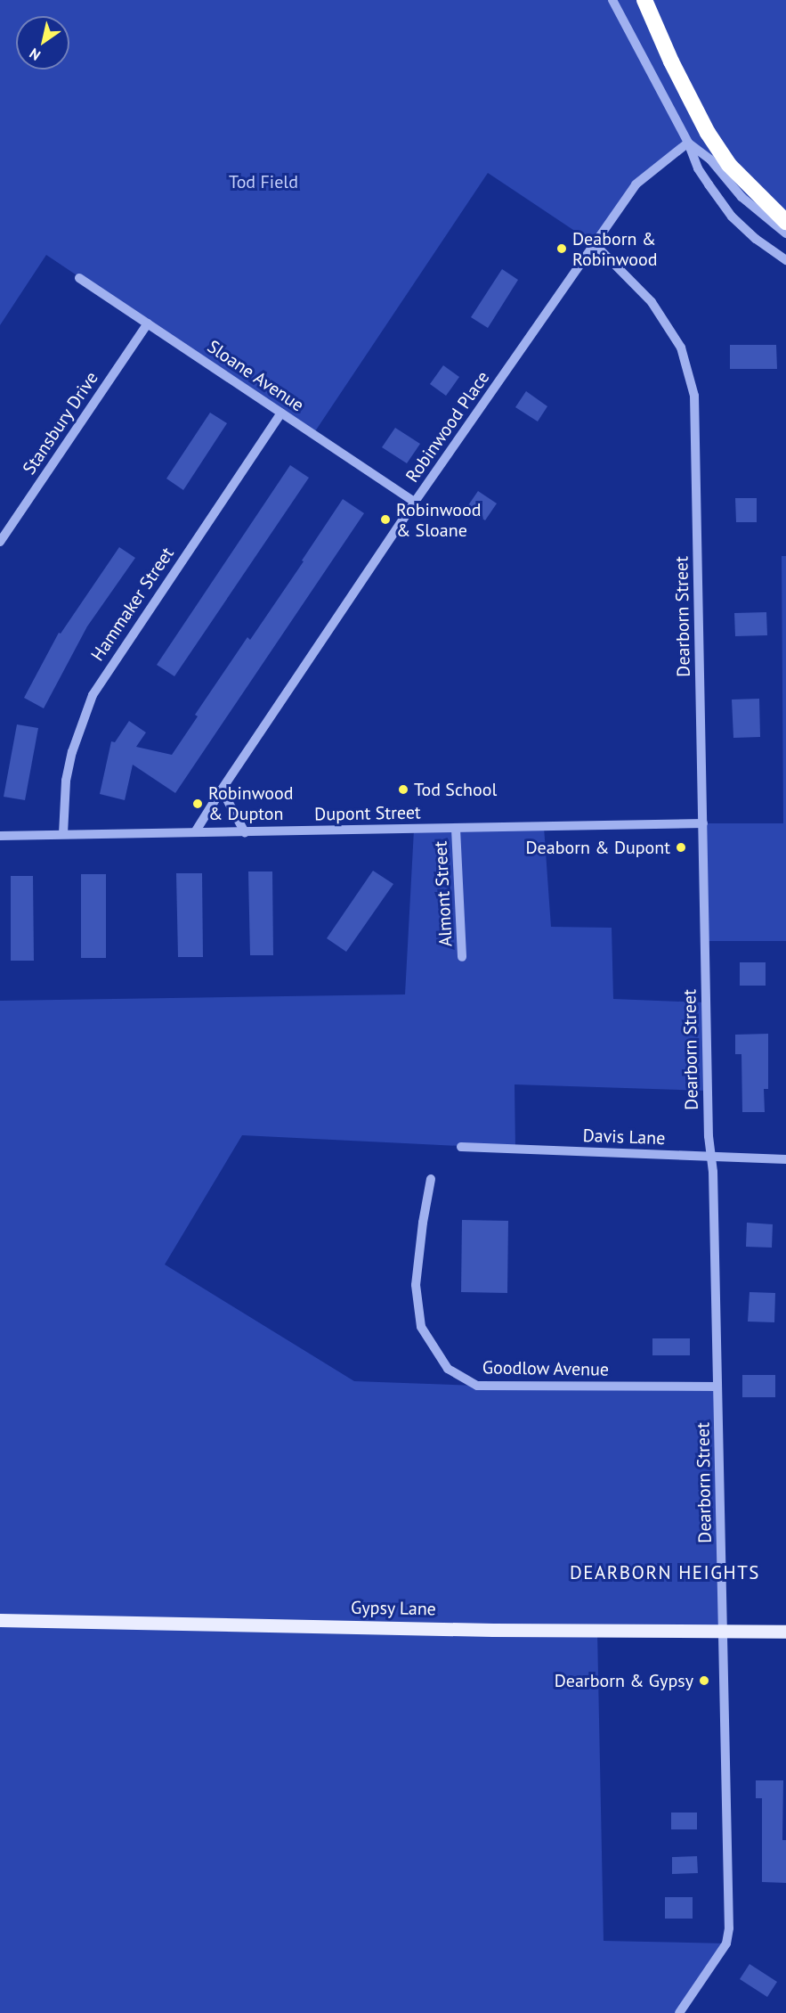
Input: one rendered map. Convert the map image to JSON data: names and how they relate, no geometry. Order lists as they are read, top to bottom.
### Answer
{
  "streets": {
    "main road": ["Gypsy Lane"],
    "street": [
      "Sloane Avenue",
      "Stansbury Drive",
      "Robinwood Place",
      "Hammaker Street",
      "Dearborn Street",
      "Dupont Street",
      "Almont Street",
      "Davis Lane",
      "Goodlow Avenue"
    ]
  },
  "crossings": [
    ["Sloane Avenue", "Stansbury Drive"],
    ["Sloane Avenue", "Robinwood Place"],
    ["Sloane Avenue", "Hammaker Street"],
    ["Robinwood Place", "Dearborn Street"],
    ["Robinwood Place", "Dupont Street"],
    ["Hammaker Street", "Dupont Street"],
    ["Dearborn Street", "Dupont Street"],
    ["Dearborn Street", "Davis Lane"],
    ["Dearborn Street", "Goodlow Avenue"],
    ["Dearborn Street", "Gypsy Lane"],
    ["Dupont Street", "Almont Street"]
  ],
  "districts": ["DEARBORN HEIGHTS"],
  "parks": ["Tod Field"],
  "places": [
    "Deaborn & Robinwood",
    "Robinwood & Sloane",
    "Tod School",
    "Robinwood & Dupton",
    "Deaborn & Dupont",
    "Dearborn & Gypsy"
  ],
  "north": "bottom left"
}
